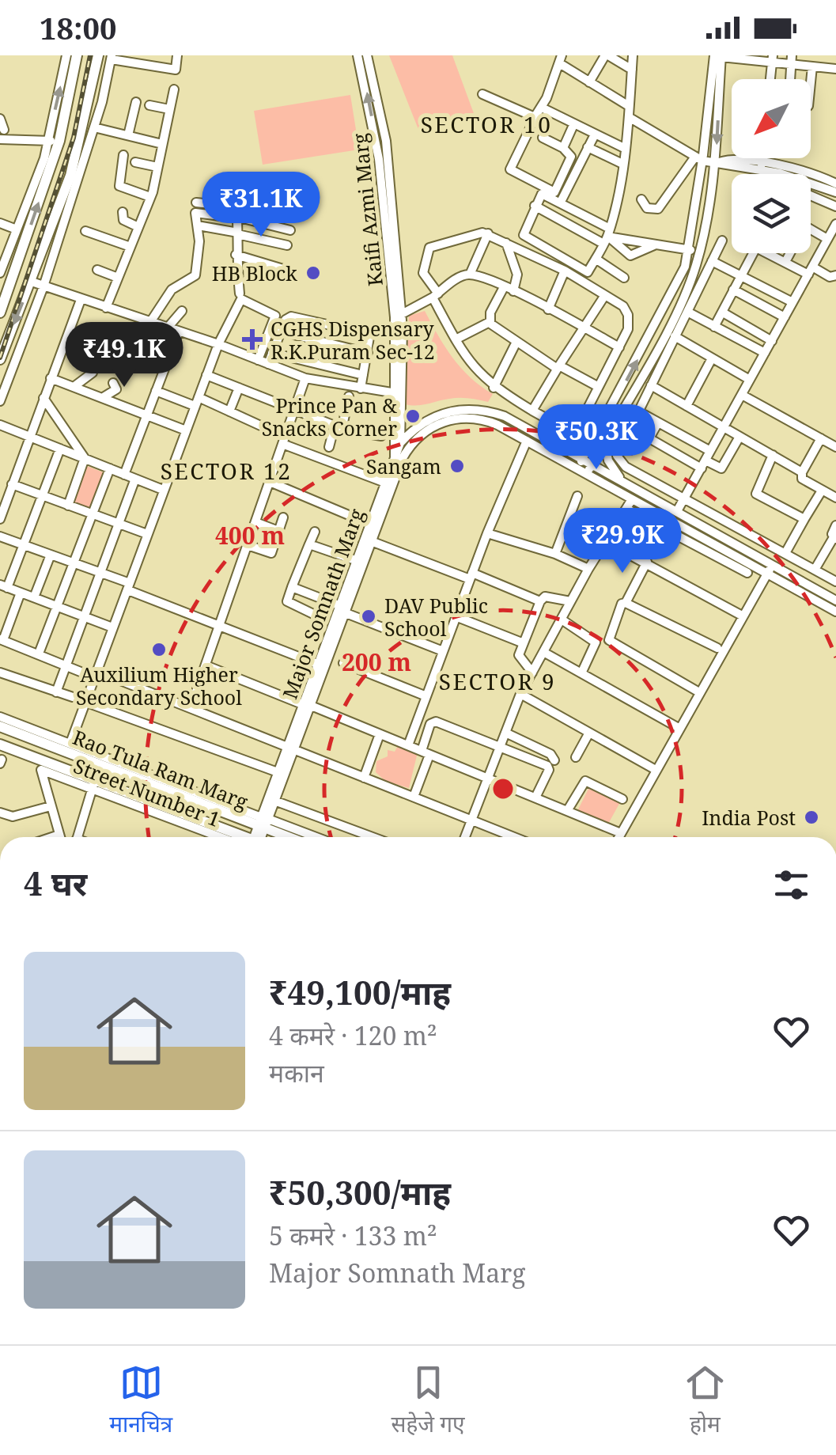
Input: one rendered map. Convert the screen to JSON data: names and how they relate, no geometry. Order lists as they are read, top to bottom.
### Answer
{
  "streets": {
    "main road": ["Rao Tula Ram Marg"],
    "street": ["Kaifi Azmi Marg", "Major Somnath Marg", "Street Number 1"]
  },
  "crossings": [
    ["Kaifi Azmi Marg", "Major Somnath Marg"],
    ["Major Somnath Marg", "Rao Tula Ram Marg"],
    ["Rao Tula Ram Marg", "Street Number 1"]
  ],
  "districts": ["SECTOR 10", "SECTOR 12", "SECTOR 9"],
  "places": {
    "other": [
      "HB Block",
      "Prince Pan & Snacks Corner",
      "Sangam",
      "DAV Public School",
      "Auxilium Higher Secondary School",
      "India Post"
    ],
    "health": ["CGHS Dispensary R.K.Puram Sec-12"]
  },
  "north": "bottom left",
  "page": {
    "status": "18:00",
    "price": [
      "₹31.1K",
      "₹49.1K",
      "₹50.3K",
      "₹29.9K"
    ],
    "heading": "4 घर",
    "list": [
      {
        "name": "₹49,100/माह",
        "note": "4 कमरे · 120 m² · मकान"
      },
      {
        "name": "₹50,300/माह",
        "note": "5 कमरे · 133 m² · Major Somnath Marg"
      }
    ],
    "tabs": ["मानचित्र", "सहेजे गए", "होम"]
  },
  "rings": ["400 m", "200 m"]
}
